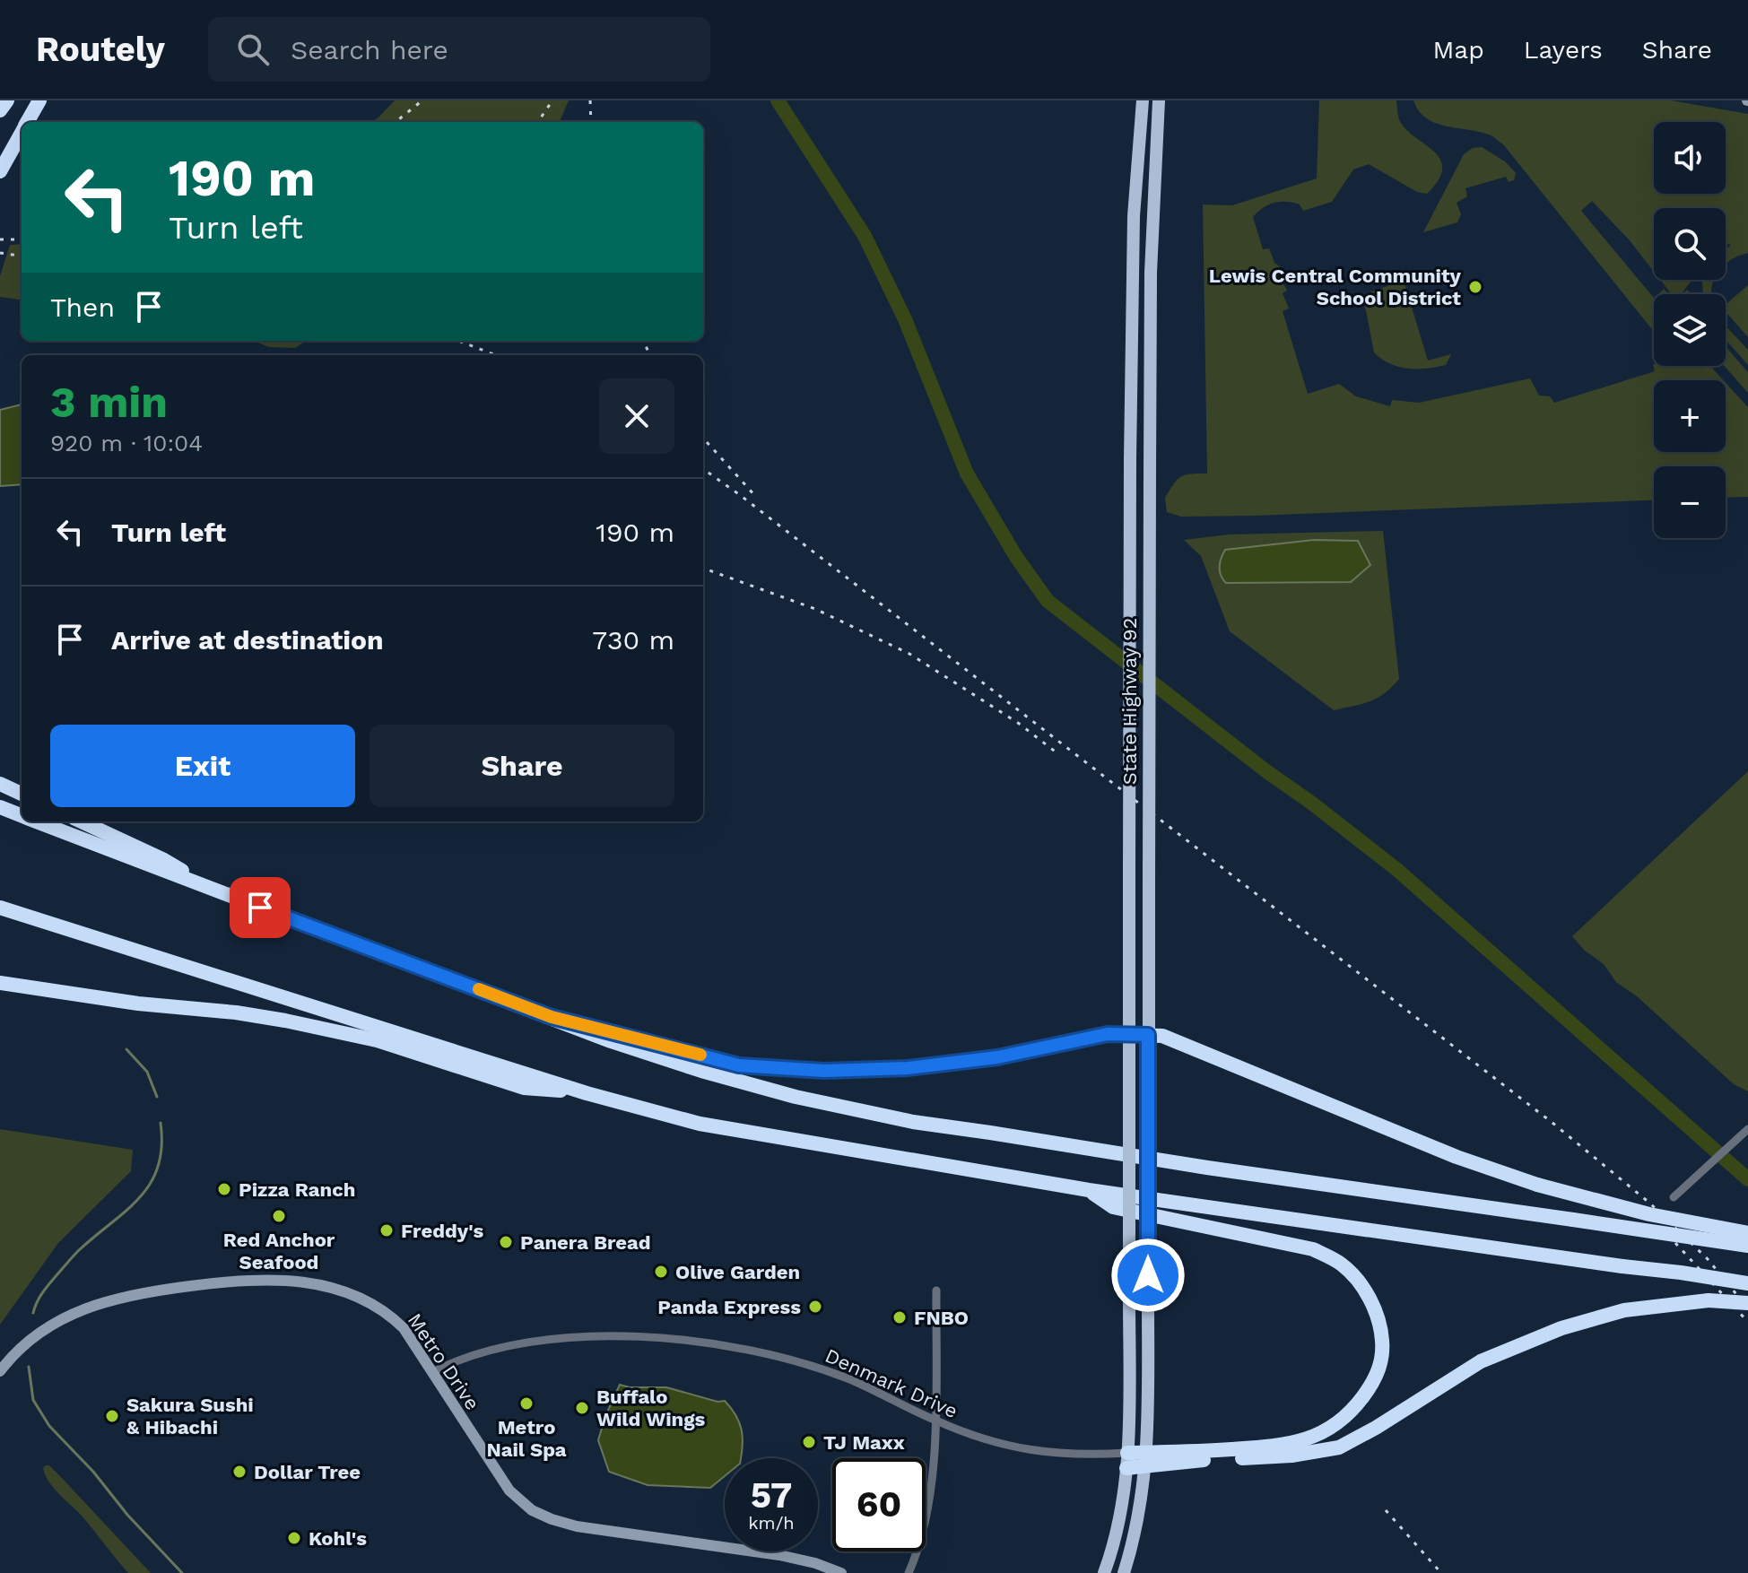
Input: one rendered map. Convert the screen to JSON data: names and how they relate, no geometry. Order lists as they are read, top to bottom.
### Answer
{
  "streets": {
    "main road": ["State Highway 92"],
    "street": ["Metro Drive", "Denmark Drive"]
  },
  "crossings": [
    ["State Highway 92", "Denmark Drive"],
    ["Metro Drive", "Denmark Drive"]
  ],
  "places": [
    "Lewis Central Community School District",
    "Pizza Ranch",
    "Red Anchor Seafood",
    "Freddy's",
    "Panera Bread",
    "Olive Garden",
    "Panda Express",
    "FNBO",
    "Metro Nail Spa",
    "Buffalo Wild Wings",
    "Sakura Sushi & Hibachi",
    "TJ Maxx",
    "Dollar Tree",
    "Kohl's"
  ],
  "page": {
    "header": "Routely",
    "search": "Search here",
    "nav": ["Map", "Layers", "Share"],
    "map_buttons": ["+", "−"],
    "turn": ["190 m", "Turn left"],
    "then": "Then",
    "heading": ["3 min", "920 m · 10:04"],
    "list": [
      {
        "name": "Turn left",
        "value": "190 m"
      },
      {
        "name": "Arrive at destination",
        "value": "730 m"
      }
    ],
    "buttons": ["Exit", "Share"],
    "speed": "57 km/h",
    "limit": "60"
  }
}
